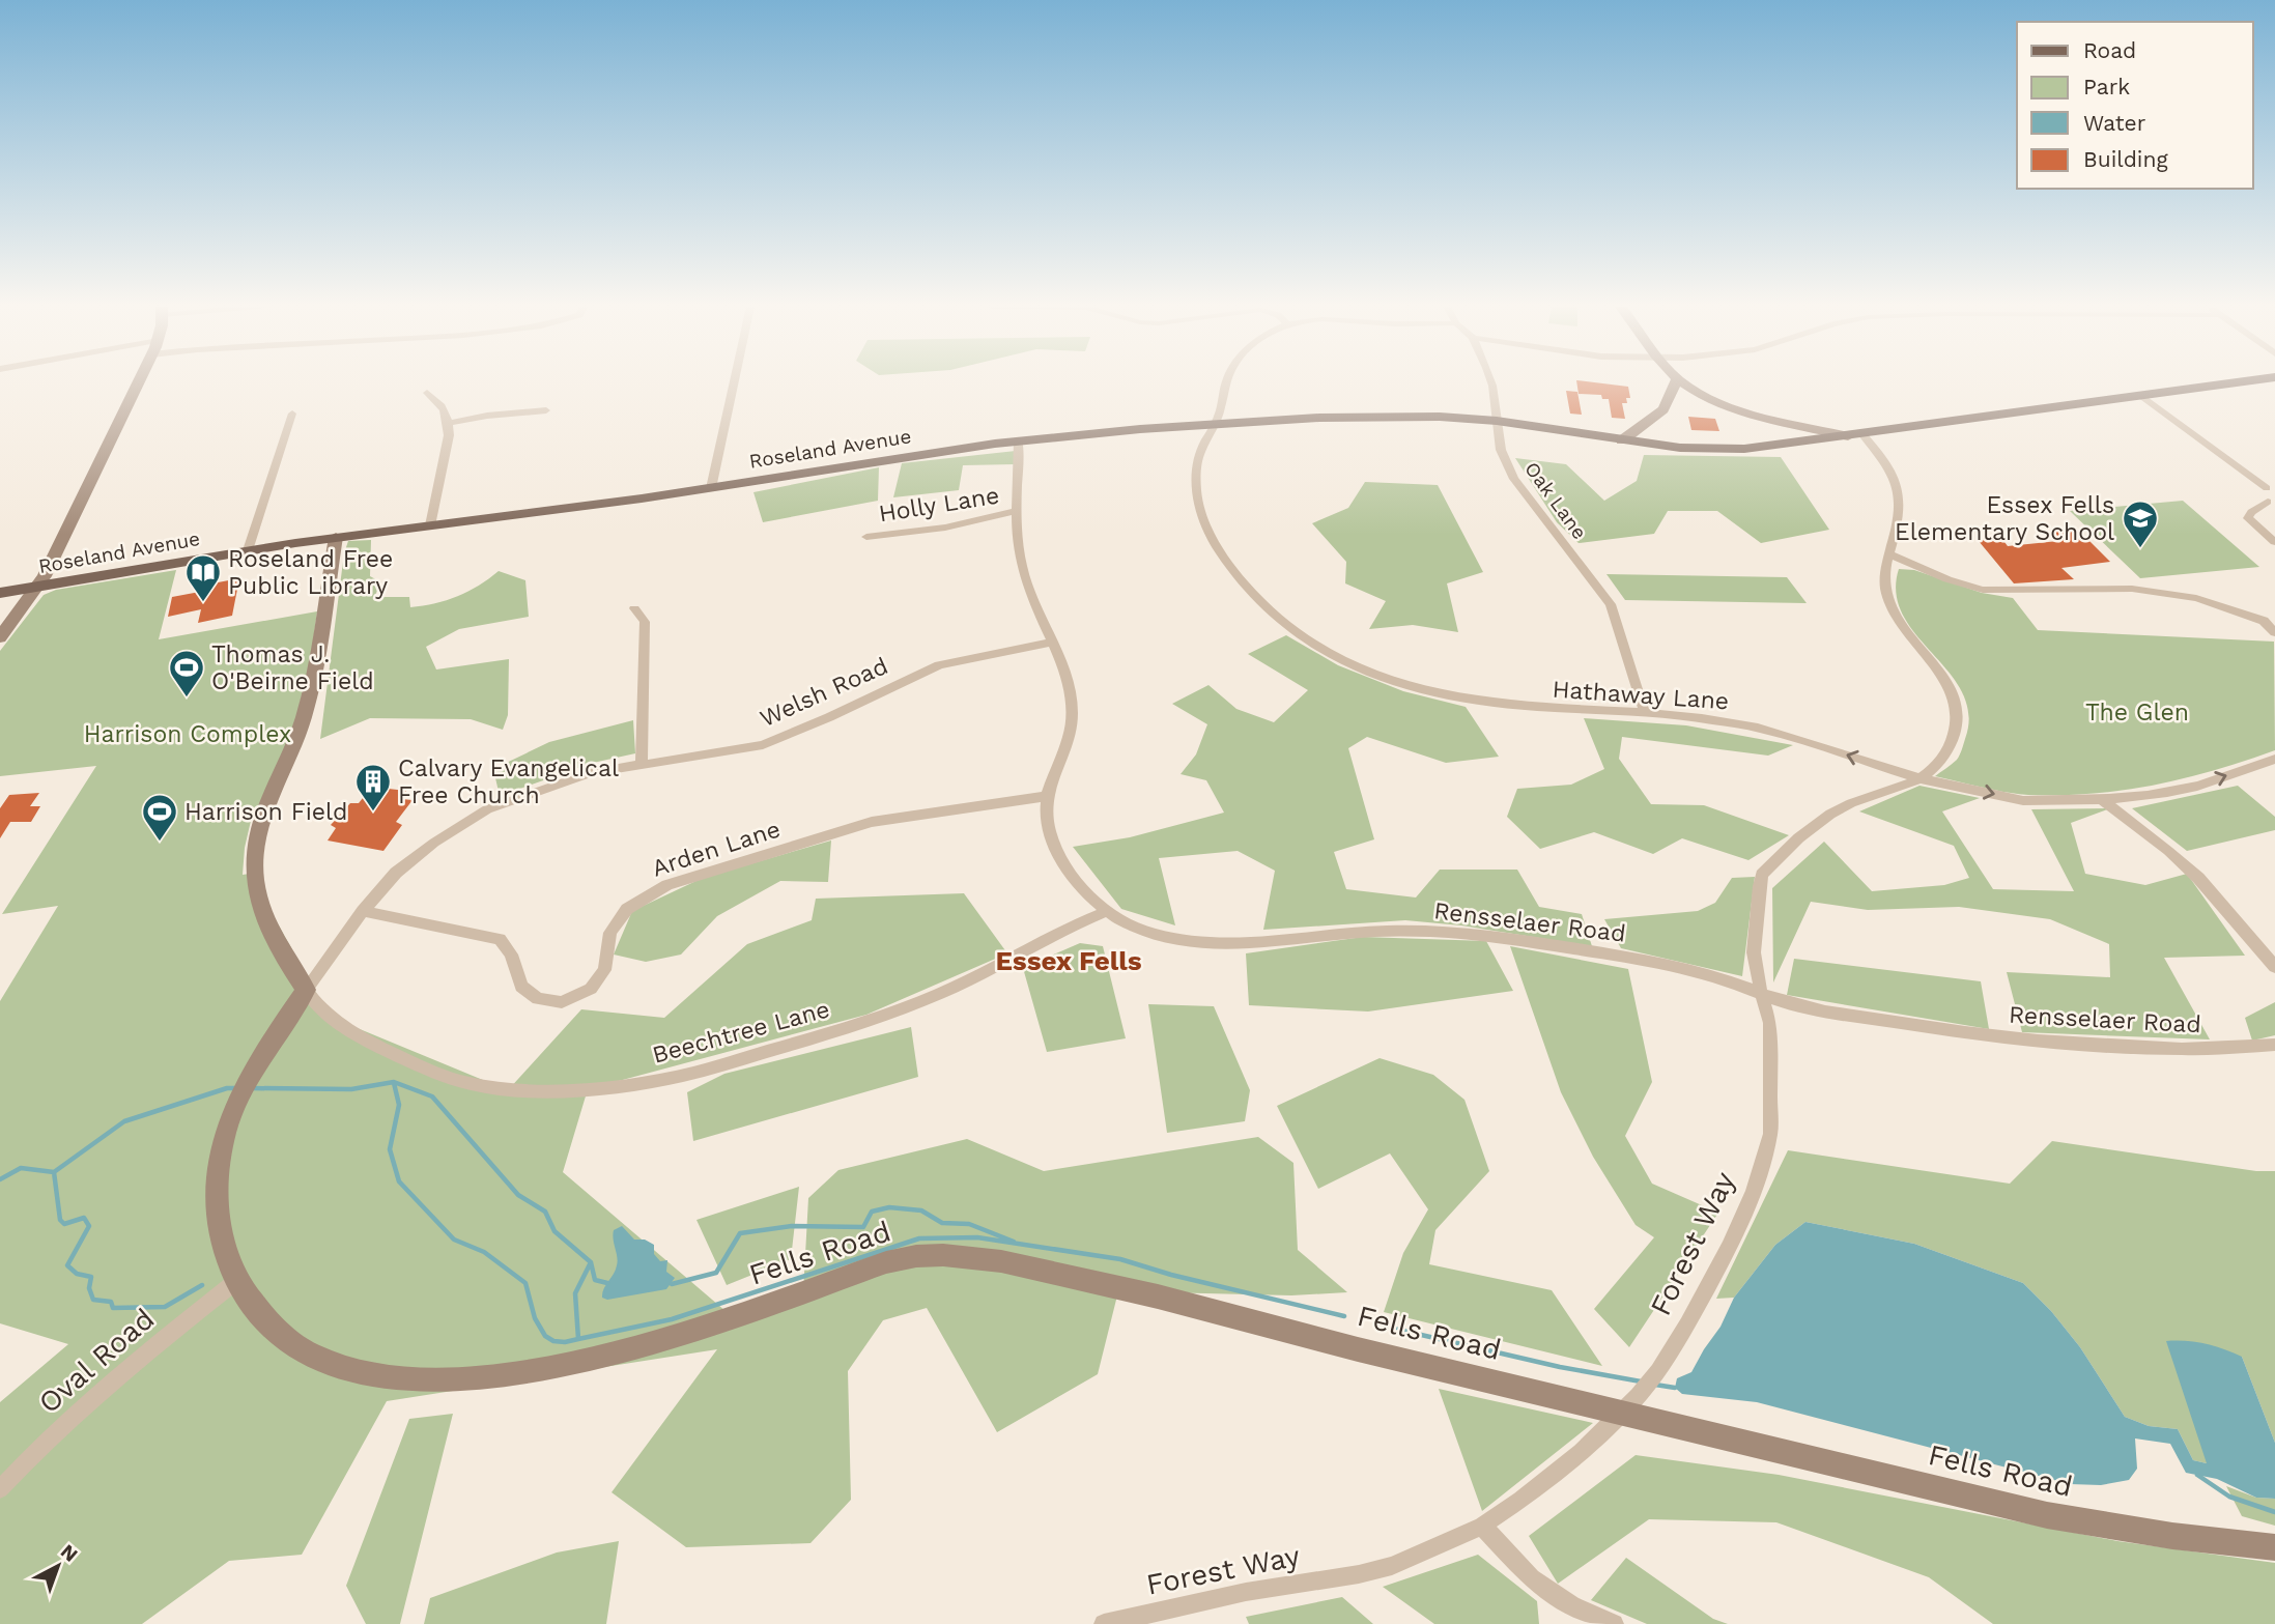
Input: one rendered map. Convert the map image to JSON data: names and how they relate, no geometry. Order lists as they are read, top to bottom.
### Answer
{
  "streets": {
    "main road": ["Roseland Avenue"],
    "street": [
      "Oak Lane",
      "Holly Lane",
      "Welsh Road",
      "Hathaway Lane",
      "Arden Lane",
      "Rensselaer Road",
      "Beechtree Lane",
      "Forest Way",
      "Fells Road",
      "Oval Road"
    ]
  },
  "crossings": [
    ["Roseland Avenue", "Oak Lane"],
    ["Roseland Avenue", "Hathaway Lane"],
    ["Roseland Avenue", "Rensselaer Road"],
    ["Roseland Avenue", "Forest Way"],
    ["Oak Lane", "Hathaway Lane"],
    ["Holly Lane", "Rensselaer Road"],
    ["Welsh Road", "Arden Lane"],
    ["Welsh Road", "Rensselaer Road"],
    ["Welsh Road", "Beechtree Lane"],
    ["Welsh Road", "Fells Road"],
    ["Hathaway Lane", "Forest Way"],
    ["Arden Lane", "Rensselaer Road"],
    ["Rensselaer Road", "Beechtree Lane"],
    ["Rensselaer Road", "Forest Way"],
    ["Beechtree Lane", "Fells Road"],
    ["Forest Way", "Fells Road"],
    ["Fells Road", "Oval Road"]
  ],
  "districts": ["Essex Fells"],
  "parks": ["The Glen", "Harrison Complex"],
  "places": {
    "school or university": ["Essex Fells Elementary School"],
    "library": ["Roseland Free Public Library"],
    "sports": ["Thomas J. O'Beirne Field", "Harrison Field"],
    "building": ["Calvary Evangelical Free Church"]
  },
  "legend": [
    "Road",
    "Park",
    "Water",
    "Building"
  ],
  "north": "top right"
}
